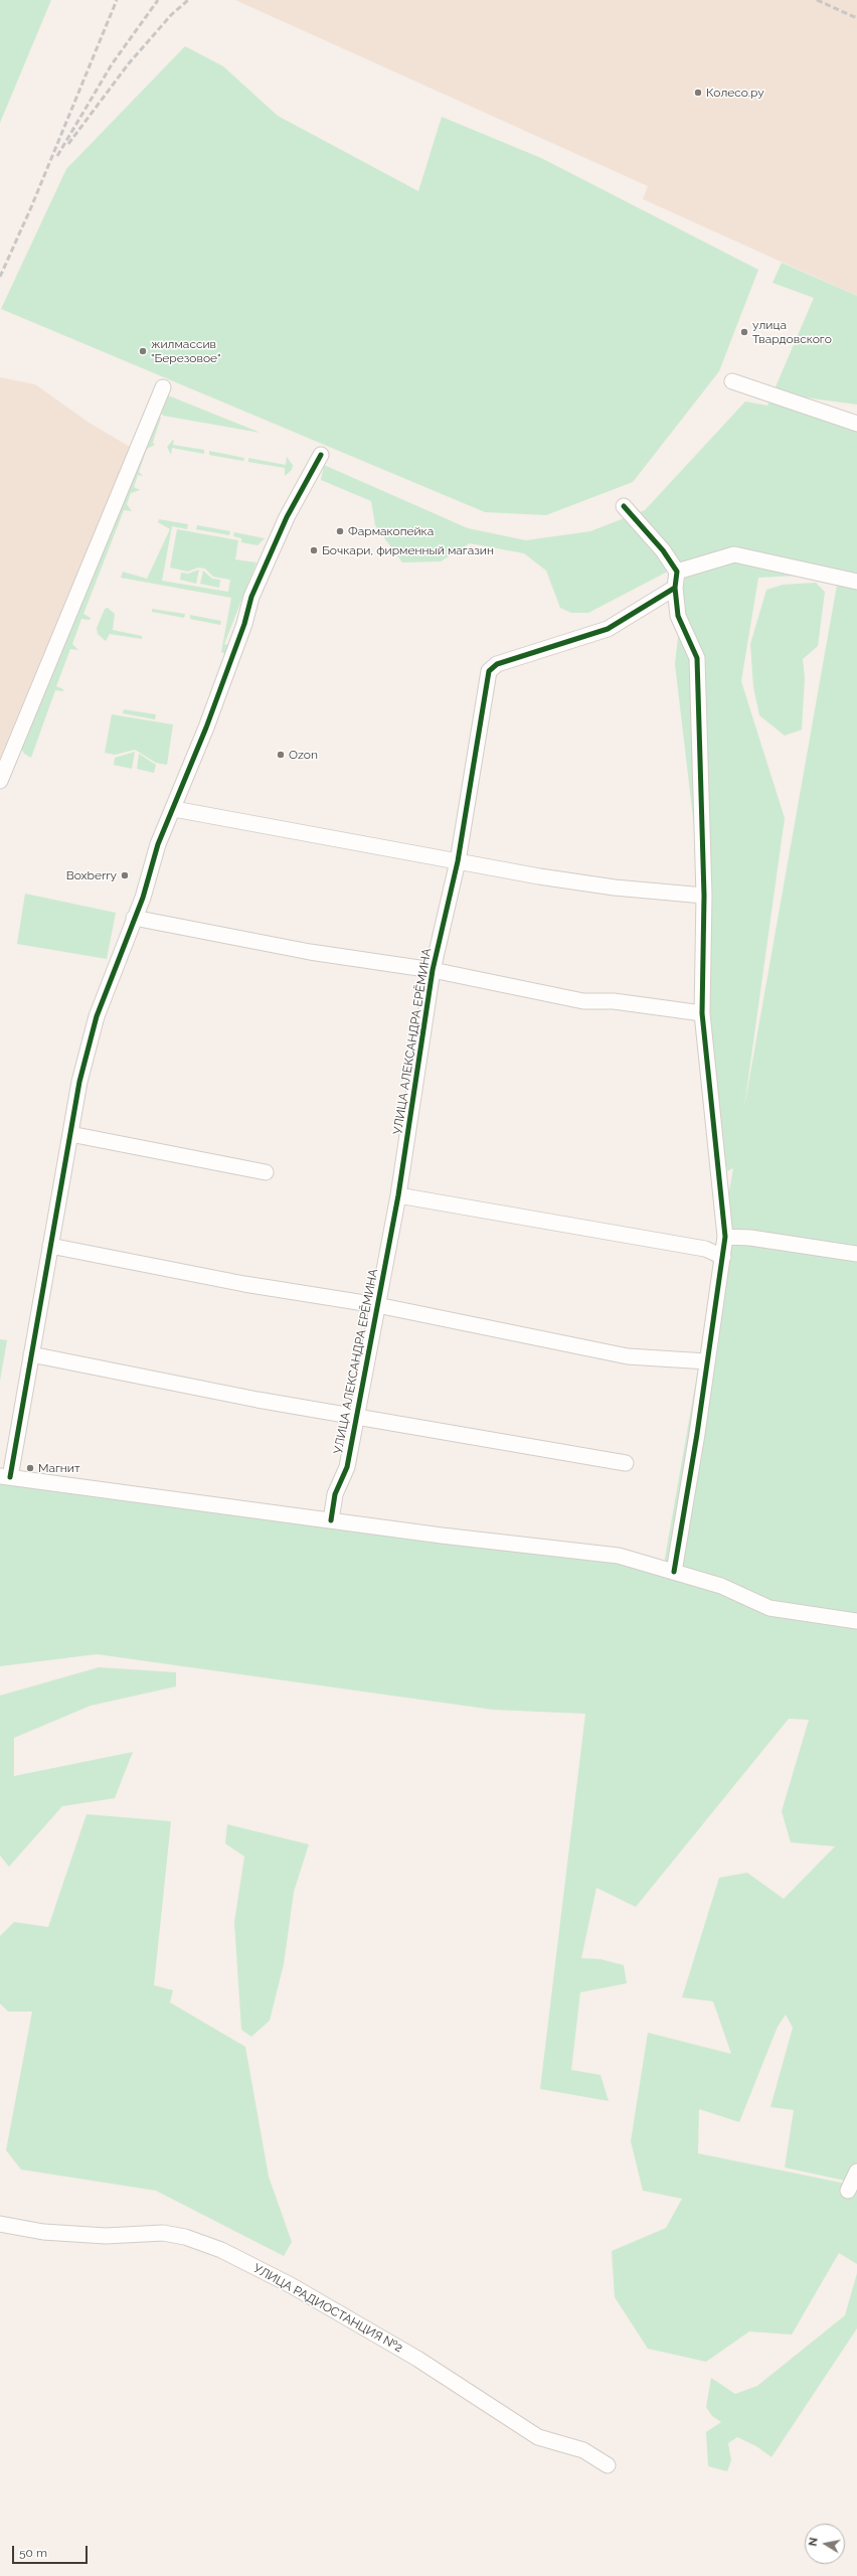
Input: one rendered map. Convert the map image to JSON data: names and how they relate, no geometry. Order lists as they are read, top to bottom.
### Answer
{
  "streets": {
    "street": ["УЛИЦА АЛЕКСАНДРА ЕРЁМИНА", "УЛИЦА РАДИОСТАНЦИЯ №2"]
  },
  "places": [
    "Колесо.ру",
    "улица Твардовского",
    "жилмассив \"Березовое\"",
    "Фармакопейка",
    "Бочкари, фирменный магазин",
    "Ozon",
    "Boxberry",
    "Магнит"
  ],
  "scale_bar": "50 m",
  "north": "left"
}
